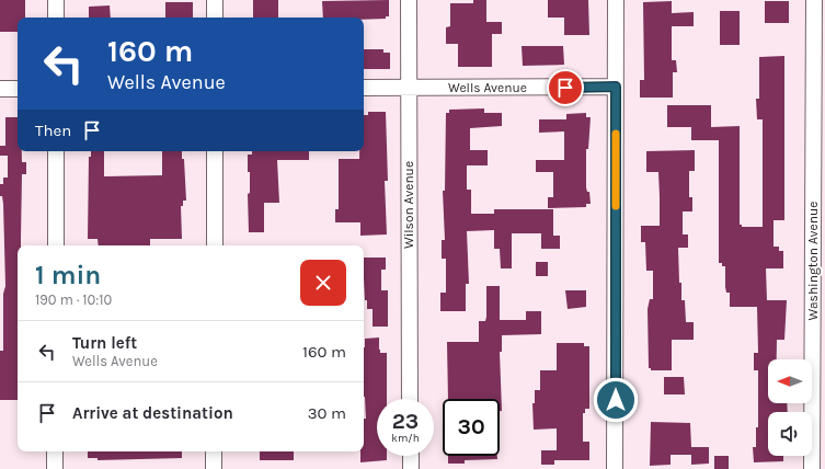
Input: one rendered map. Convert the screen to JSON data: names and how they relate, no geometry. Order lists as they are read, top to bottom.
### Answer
{
  "streets": {
    "street": ["Wells Avenue", "Wilson Avenue", "Washington Avenue"]
  },
  "crossings": [
    ["Wells Avenue", "Wilson Avenue"]
  ],
  "north": "left",
  "page": {
    "turn": ["160 m", "Wells Avenue"],
    "then": "Then",
    "heading": ["1 min", "190 m · 10:10"],
    "list": [
      {
        "name": "Turn left",
        "note": "Wells Avenue",
        "value": "160 m"
      },
      {
        "name": "Arrive at destination",
        "value": "30 m"
      }
    ],
    "speed": "23 km/h",
    "limit": "30"
  }
}
